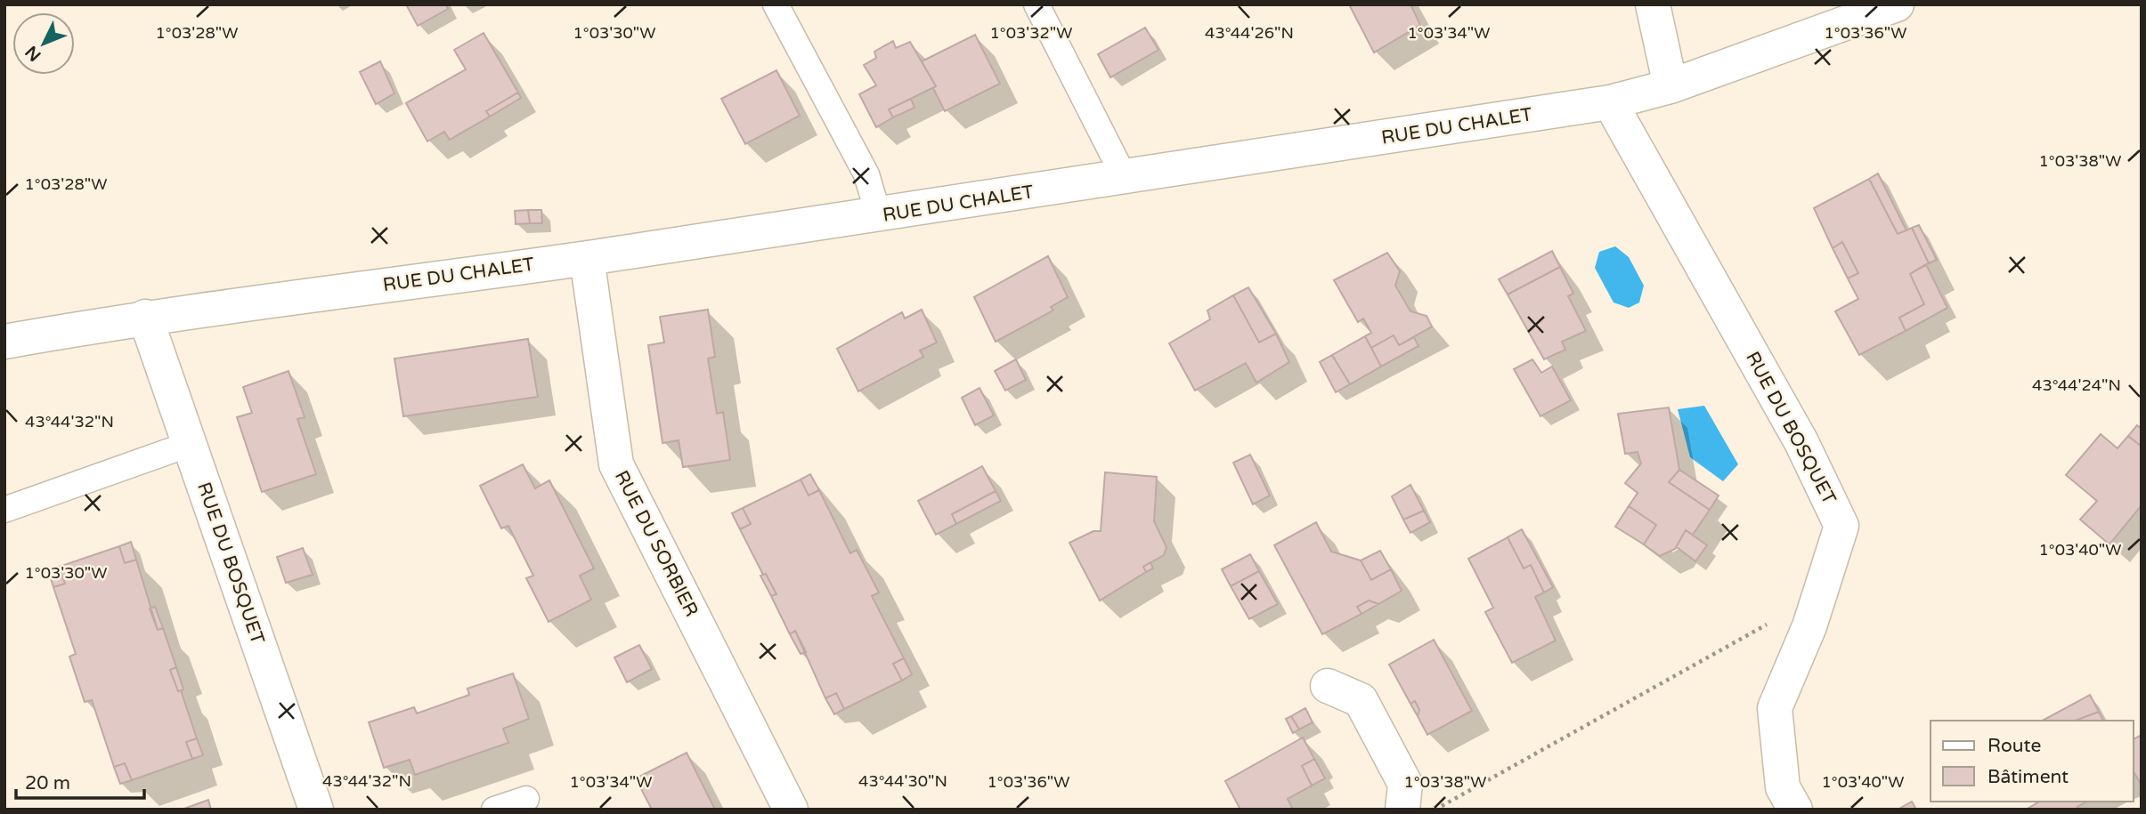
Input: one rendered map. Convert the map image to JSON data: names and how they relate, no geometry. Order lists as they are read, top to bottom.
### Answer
{
  "streets": {
    "street": ["RUE DU CHALET", "RUE DU BOSQUET", "RUE DU SORBIER"]
  },
  "crossings": [
    ["RUE DU CHALET", "RUE DU BOSQUET"],
    ["RUE DU CHALET", "RUE DU SORBIER"]
  ],
  "legend": ["Route", "Bâtiment"],
  "scale_bar": "20 m",
  "north": "bottom left",
  "coordinates": [
    "1°03'28\"W",
    "1°03'30\"W",
    "1°03'32\"W",
    "1°03'34\"W",
    "1°03'36\"W",
    "43°44'26\"N",
    "1°03'38\"W",
    "43°44'24\"N",
    "43°44'32\"N",
    "1°03'40\"W",
    "43°44'30\"N"
  ]
}
